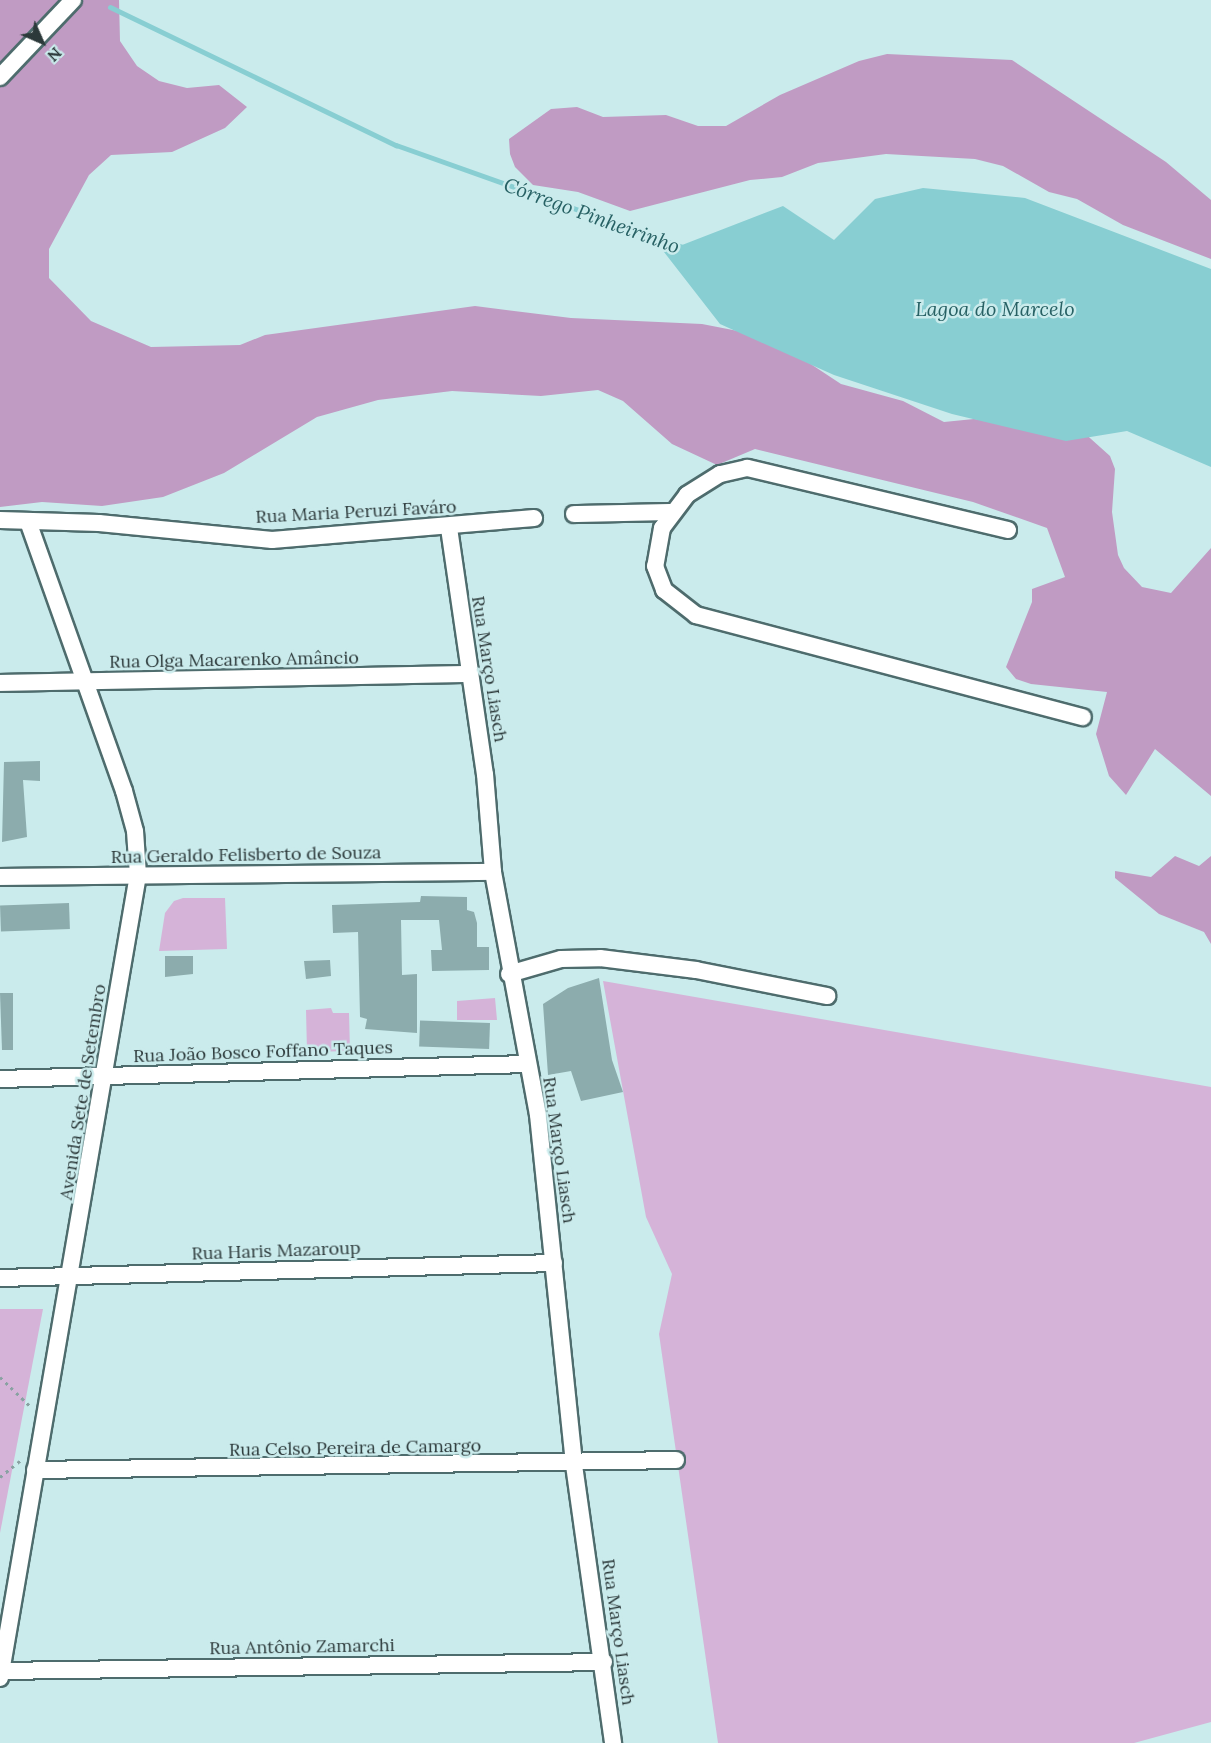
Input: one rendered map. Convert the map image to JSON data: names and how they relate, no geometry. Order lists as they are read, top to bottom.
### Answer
{
  "streets": {
    "street": [
      "Rua Maria Peruzi Faváro",
      "Rua Olga Macarenko Amâncio",
      "Rua Março Liasch",
      "Rua Geraldo Felisberto de Souza",
      "Rua João Bosco Foffano Taques",
      "Avenida Sete de Setembro",
      "Rua Haris Mazaroup",
      "Rua Celso Pereira de Camargo",
      "Rua Antônio Zamarchi"
    ]
  },
  "crossings": [
    ["Rua Maria Peruzi Faváro", "Rua Março Liasch"],
    ["Rua Maria Peruzi Faváro", "Avenida Sete de Setembro"],
    ["Rua Olga Macarenko Amâncio", "Rua Março Liasch"],
    ["Rua Olga Macarenko Amâncio", "Avenida Sete de Setembro"],
    ["Rua Março Liasch", "Rua Geraldo Felisberto de Souza"],
    ["Rua Março Liasch", "Rua João Bosco Foffano Taques"],
    ["Rua Março Liasch", "Rua Haris Mazaroup"],
    ["Rua Março Liasch", "Rua Celso Pereira de Camargo"],
    ["Rua Março Liasch", "Rua Antônio Zamarchi"],
    ["Rua Geraldo Felisberto de Souza", "Avenida Sete de Setembro"],
    ["Rua João Bosco Foffano Taques", "Avenida Sete de Setembro"],
    ["Avenida Sete de Setembro", "Rua Haris Mazaroup"],
    ["Avenida Sete de Setembro", "Rua Celso Pereira de Camargo"],
    ["Avenida Sete de Setembro", "Rua Antônio Zamarchi"]
  ],
  "water": ["Córrego Pinheirinho", "Lagoa do Marcelo"],
  "north": "bottom right"
}
